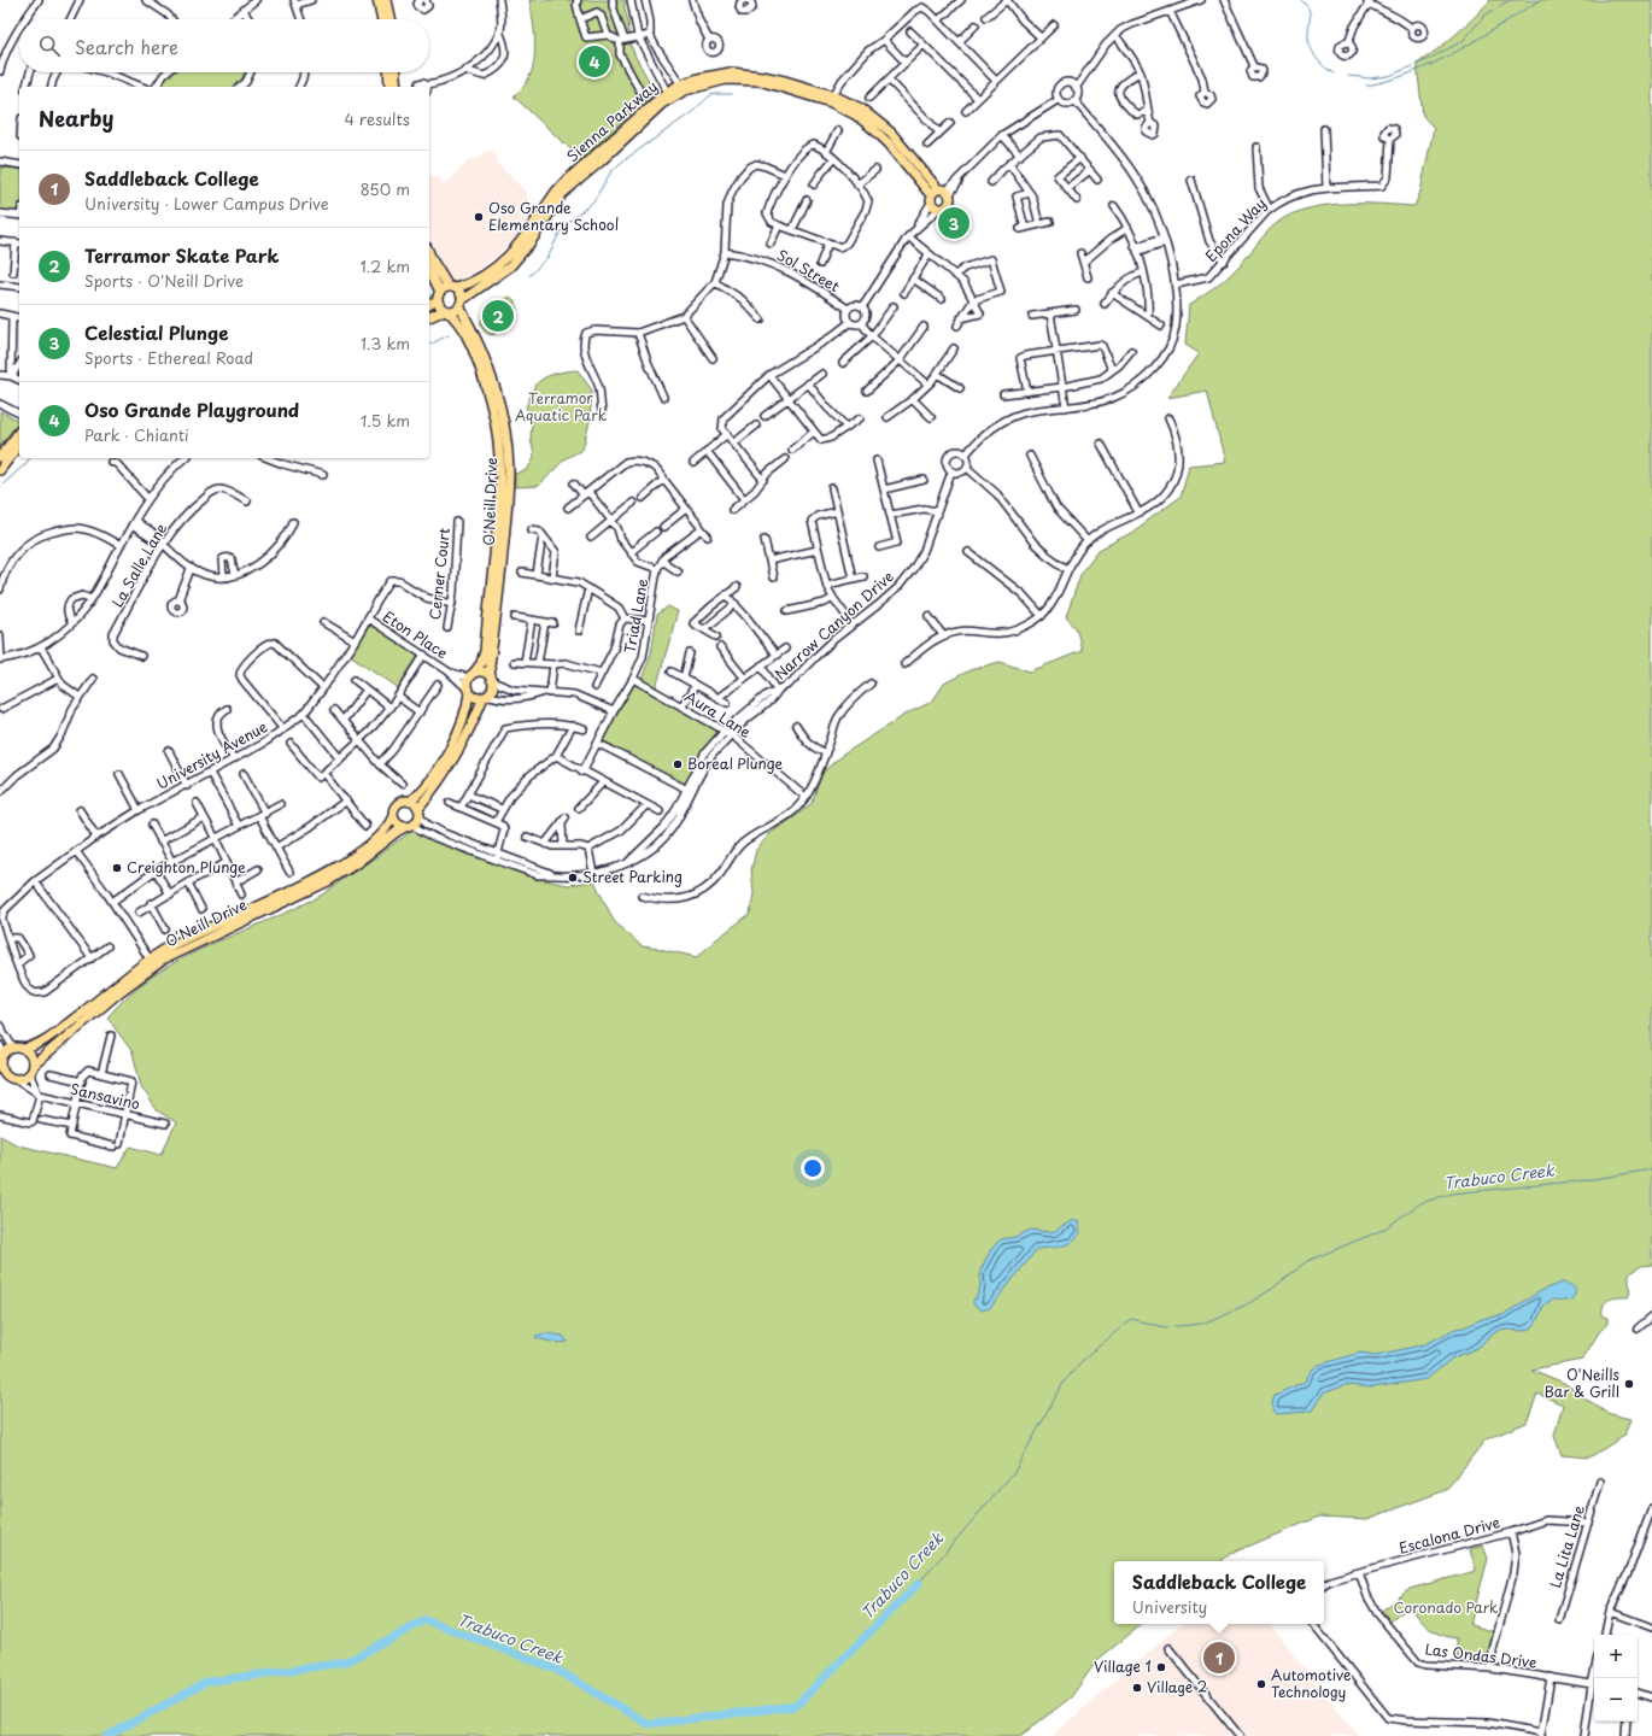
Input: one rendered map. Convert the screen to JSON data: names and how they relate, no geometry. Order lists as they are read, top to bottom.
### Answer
{
  "streets": {
    "main road": ["Sienna Parkway", "O'Neill Drive"],
    "street": [
      "Epona Way",
      "Sol Street",
      "La Salle Lane",
      "Cerner Court",
      "Triad Lane",
      "Narrow Canyon Drive",
      "Eton Place",
      "Aura Lane",
      "University Avenue",
      "Sansavino",
      "Escalona Drive",
      "La Lita Lane",
      "Las Ondas Drive"
    ]
  },
  "crossings": [
    ["Sienna Parkway", "O'Neill Drive"],
    ["O'Neill Drive", "Narrow Canyon Drive"],
    ["O'Neill Drive", "Eton Place"],
    ["O'Neill Drive", "Sansavino"],
    ["Cerner Court", "University Avenue"],
    ["Triad Lane", "Aura Lane"],
    ["Narrow Canyon Drive", "Aura Lane"],
    ["Eton Place", "University Avenue"],
    ["Escalona Drive", "La Lita Lane"],
    ["Escalona Drive", "Las Ondas Drive"]
  ],
  "water": ["Trabuco Creek"],
  "parks": ["Terramor Aquatic Park", "Coronado Park"],
  "places": [
    "Oso Grande Elementary School",
    "Boreal Plunge",
    "Creighton Plunge",
    "Street Parking",
    "O'Neills Bar & Grill",
    "Village 1",
    "Automotive Technology",
    "Village 2"
  ],
  "page": {
    "search": "Search here",
    "pins": [
      "4",
      "3",
      "2",
      "1"
    ],
    "heading": ["Nearby", "4 results"],
    "list": [
      {
        "mark": "1",
        "name": "Saddleback College",
        "note": "University · Lower Campus Drive",
        "value": "850 m"
      },
      {
        "mark": "2",
        "name": "Terramor Skate Park",
        "note": "Sports · O'Neill Drive",
        "value": "1.2 km"
      },
      {
        "mark": "3",
        "name": "Celestial Plunge",
        "note": "Sports · Ethereal Road",
        "value": "1.3 km"
      },
      {
        "mark": "4",
        "name": "Oso Grande Playground",
        "note": "Park · Chianti",
        "value": "1.5 km"
      }
    ],
    "popup": ["Saddleback College", "University"],
    "map_buttons": ["+", "−"]
  }
}
